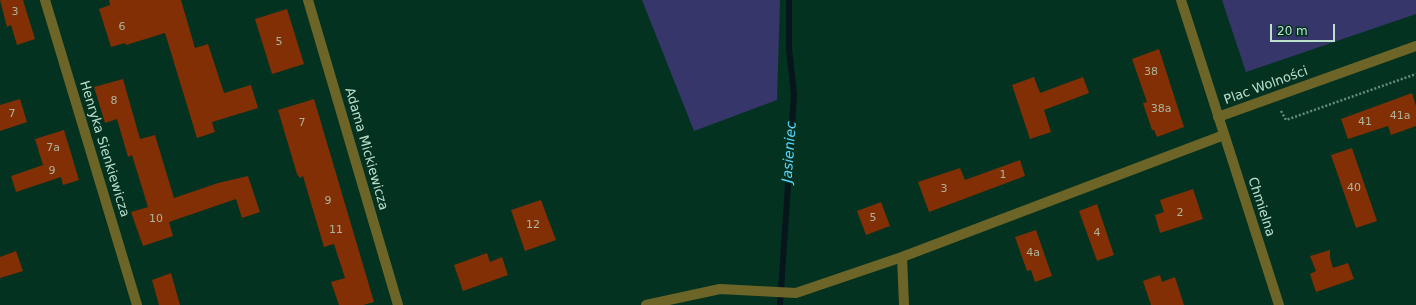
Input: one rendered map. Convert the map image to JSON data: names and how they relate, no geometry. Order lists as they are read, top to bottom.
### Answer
{
  "streets": {
    "street": [
      "Plac Wolności",
      "Henryka Sienkiewicza",
      "Adama Mickiewicza",
      "Chmielna"
    ]
  },
  "crossings": [
    ["Plac Wolności", "Chmielna"]
  ],
  "water": ["Jasieniec"],
  "house_numbers": [
    "3",
    "6",
    "5",
    "38",
    "8",
    "38a",
    "7",
    "41a",
    "41",
    "7",
    "7a",
    "9",
    "1",
    "40",
    "3",
    "9",
    "2",
    "5",
    "10",
    "12",
    "11",
    "4",
    "4a"
  ],
  "scale_bar": "20 m"
}
